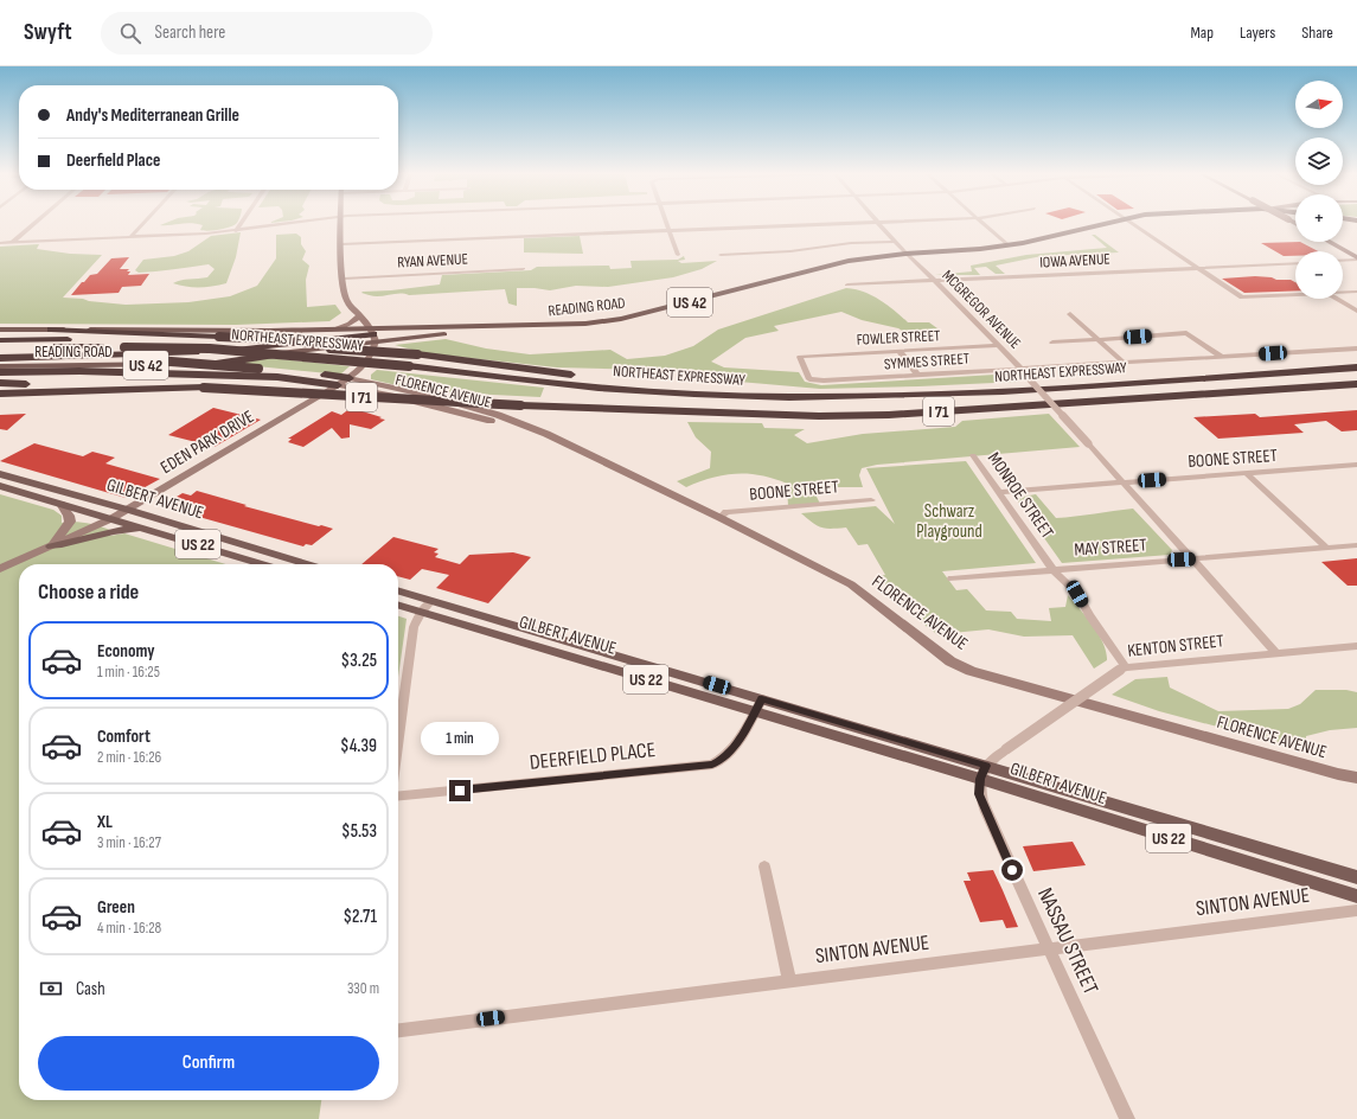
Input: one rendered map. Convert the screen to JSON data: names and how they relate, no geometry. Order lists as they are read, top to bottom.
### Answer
{
  "streets": {
    "highway": ["NORTHEAST EXPRESSWAY", "I 71"],
    "main road": [
      "US 42",
      "READING ROAD",
      "GILBERT AVENUE",
      "US 22"
    ],
    "street": [
      "RYAN AVENUE",
      "IOWA AVENUE",
      "MCGREGOR AVENUE",
      "FOWLER STREET",
      "SYMMES STREET",
      "FLORENCE AVENUE",
      "EDEN PARK DRIVE",
      "BOONE STREET",
      "MONROE STREET",
      "MAY STREET",
      "KENTON STREET",
      "DEERFIELD PLACE",
      "SINTON AVENUE",
      "NASSAU STREET"
    ]
  },
  "crossings": [
    ["IOWA AVENUE", "MCGREGOR AVENUE"],
    ["READING ROAD", "MCGREGOR AVENUE"],
    ["READING ROAD", "EDEN PARK DRIVE"],
    ["MCGREGOR AVENUE", "FOWLER STREET"],
    ["MCGREGOR AVENUE", "SYMMES STREET"],
    ["MCGREGOR AVENUE", "BOONE STREET"],
    ["MCGREGOR AVENUE", "MAY STREET"],
    ["MCGREGOR AVENUE", "KENTON STREET"],
    ["FOWLER STREET", "SYMMES STREET"],
    ["FLORENCE AVENUE", "EDEN PARK DRIVE"],
    ["FLORENCE AVENUE", "BOONE STREET"],
    ["EDEN PARK DRIVE", "GILBERT AVENUE"],
    ["BOONE STREET", "MONROE STREET"],
    ["MONROE STREET", "MAY STREET"],
    ["MONROE STREET", "KENTON STREET"],
    ["GILBERT AVENUE", "KENTON STREET"],
    ["GILBERT AVENUE", "DEERFIELD PLACE"],
    ["GILBERT AVENUE", "NASSAU STREET"],
    ["KENTON STREET", "NASSAU STREET"],
    ["SINTON AVENUE", "NASSAU STREET"]
  ],
  "parks": ["Schwarz Playground"],
  "north": "right",
  "page": {
    "header": "Swyft",
    "search": "Search here",
    "nav": ["Map", "Layers", "Share"],
    "map_buttons": ["+", "−"],
    "banner": ["Andy's Mediterranean Grille", "Deerfield Place"],
    "heading": "Choose a ride",
    "list": [
      {
        "name": "Economy",
        "note": "1 min · 16:25",
        "value": "$3.25"
      },
      {
        "name": "Comfort",
        "note": "2 min · 16:26",
        "value": "$4.39"
      },
      {
        "name": "XL",
        "note": "3 min · 16:27",
        "value": "$5.53"
      },
      {
        "name": "Green",
        "note": "4 min · 16:28",
        "value": "$2.71"
      }
    ],
    "bubble": "1 min",
    "pay": ["Cash", "330 m"],
    "buttons": "Confirm"
  }
}
